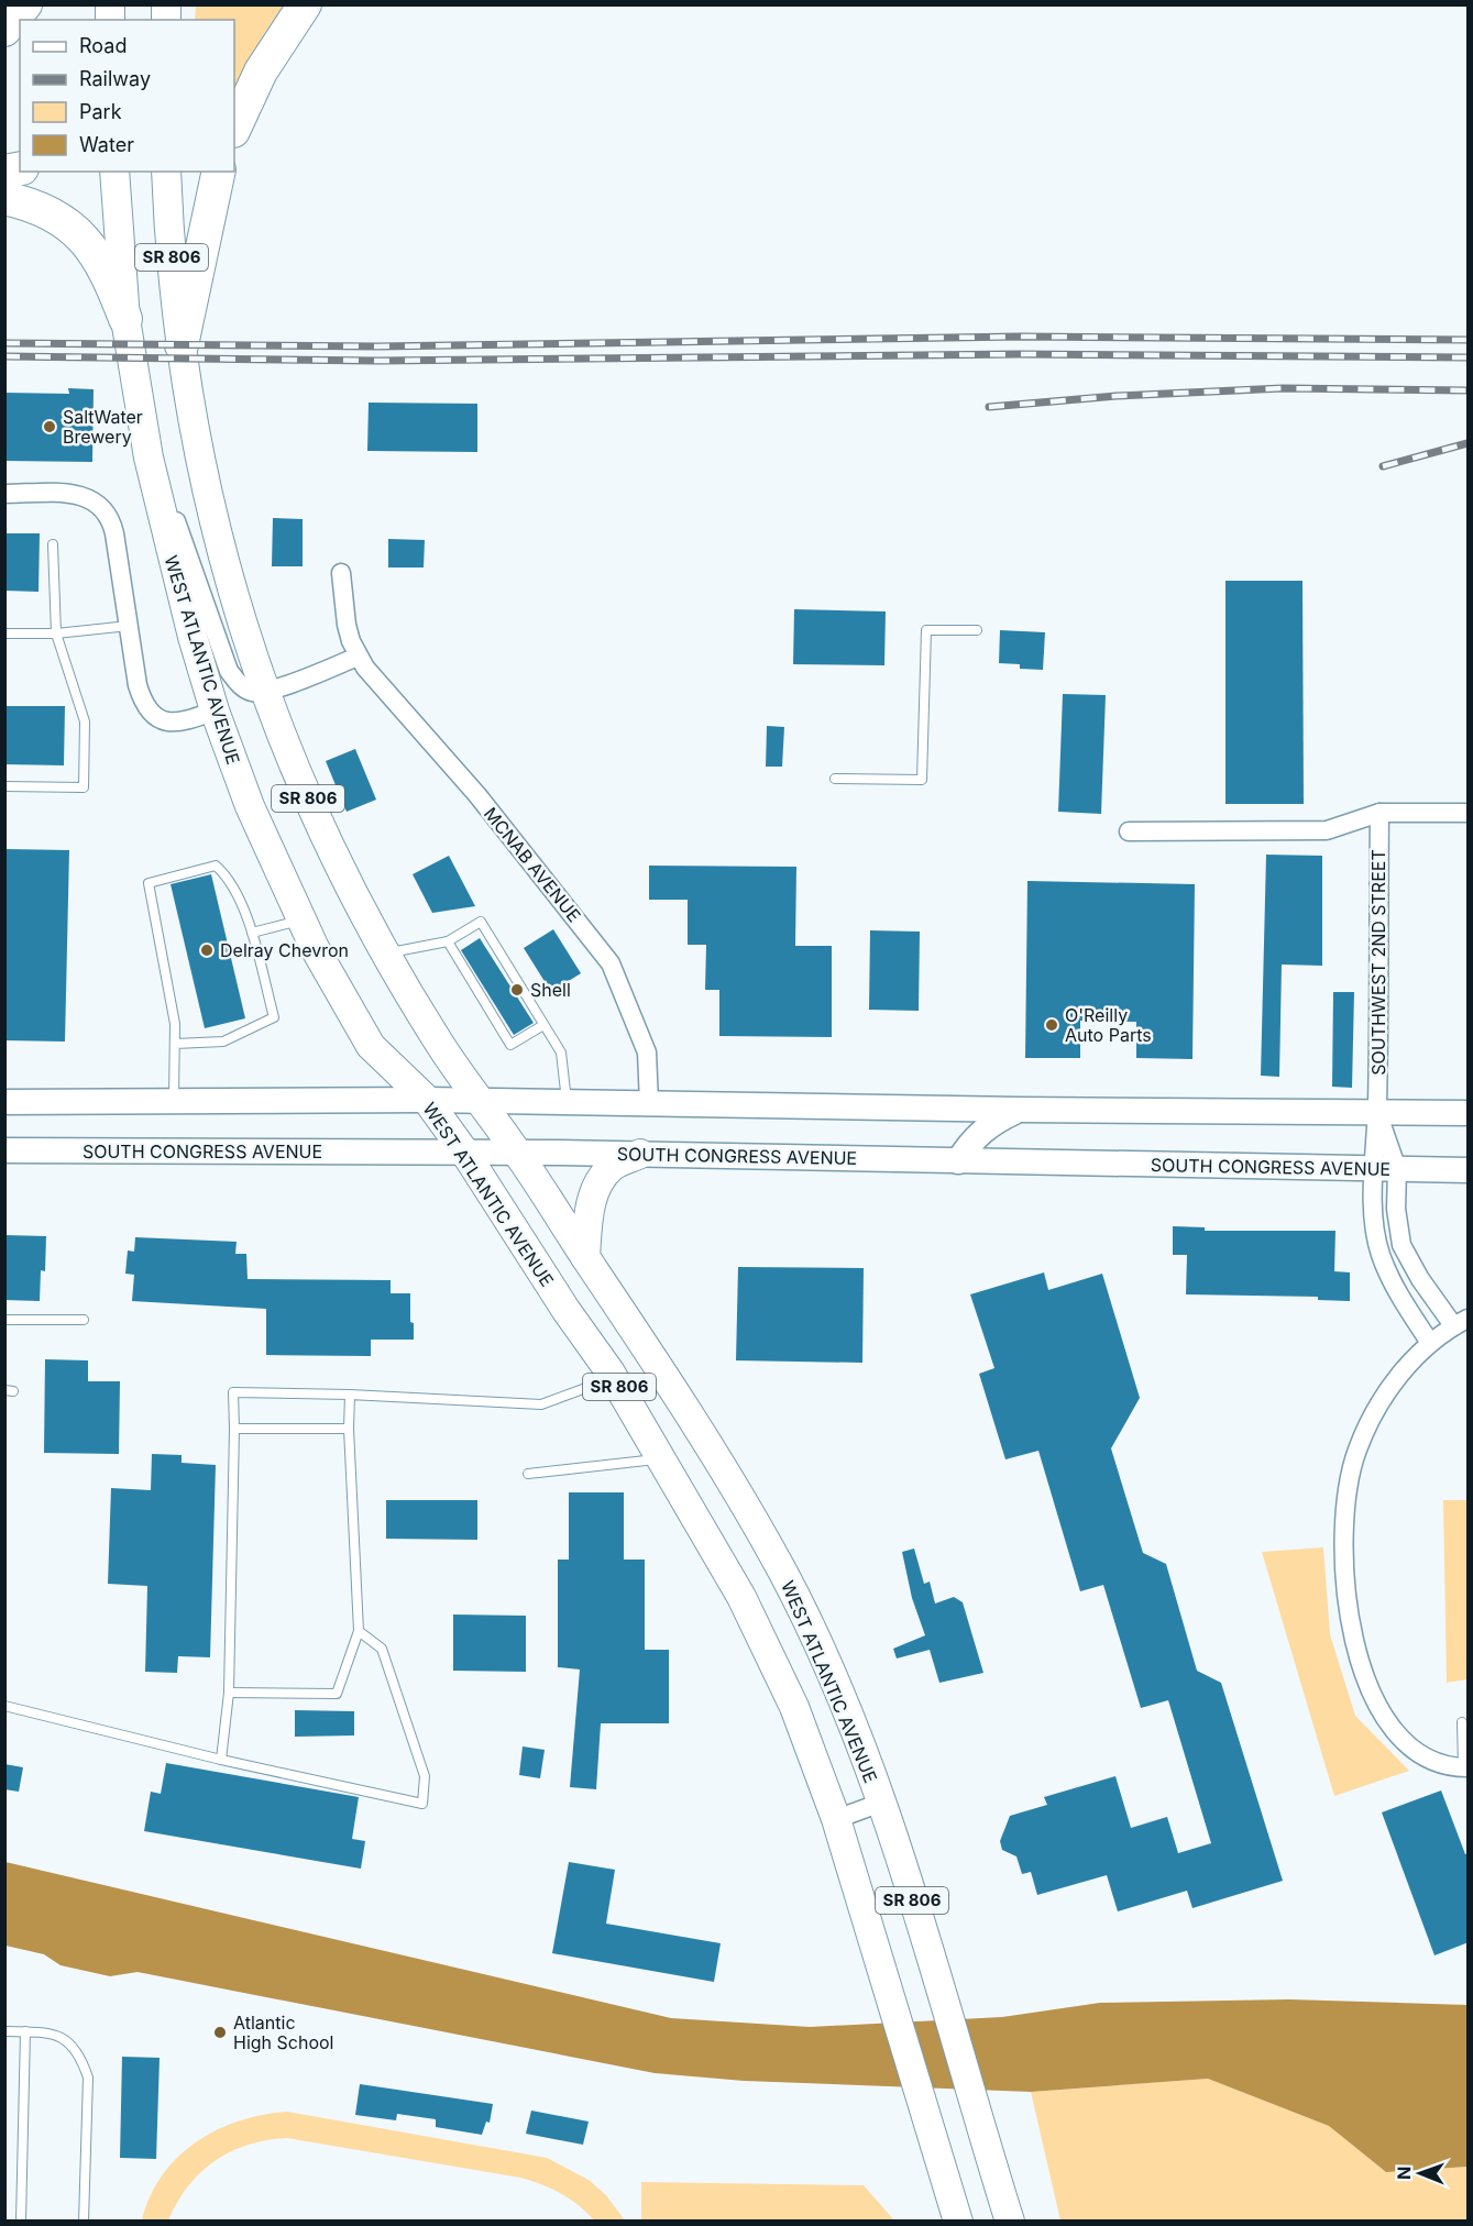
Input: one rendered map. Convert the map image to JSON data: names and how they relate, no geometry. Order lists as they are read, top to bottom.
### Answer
{
  "streets": {
    "main road": ["SR 806", "WEST ATLANTIC AVENUE", "SOUTH CONGRESS AVENUE"],
    "street": ["MCNAB AVENUE", "SOUTHWEST 2ND STREET"]
  },
  "crossings": [
    ["WEST ATLANTIC AVENUE", "SOUTH CONGRESS AVENUE"],
    ["SOUTHWEST 2ND STREET", "SOUTH CONGRESS AVENUE"]
  ],
  "places": [
    "SaltWater Brewery",
    "Delray Chevron",
    "Shell",
    "O'Reilly Auto Parts",
    "Atlantic High School"
  ],
  "legend": [
    "Road",
    "Railway",
    "Park",
    "Water"
  ],
  "north": "left"
}
